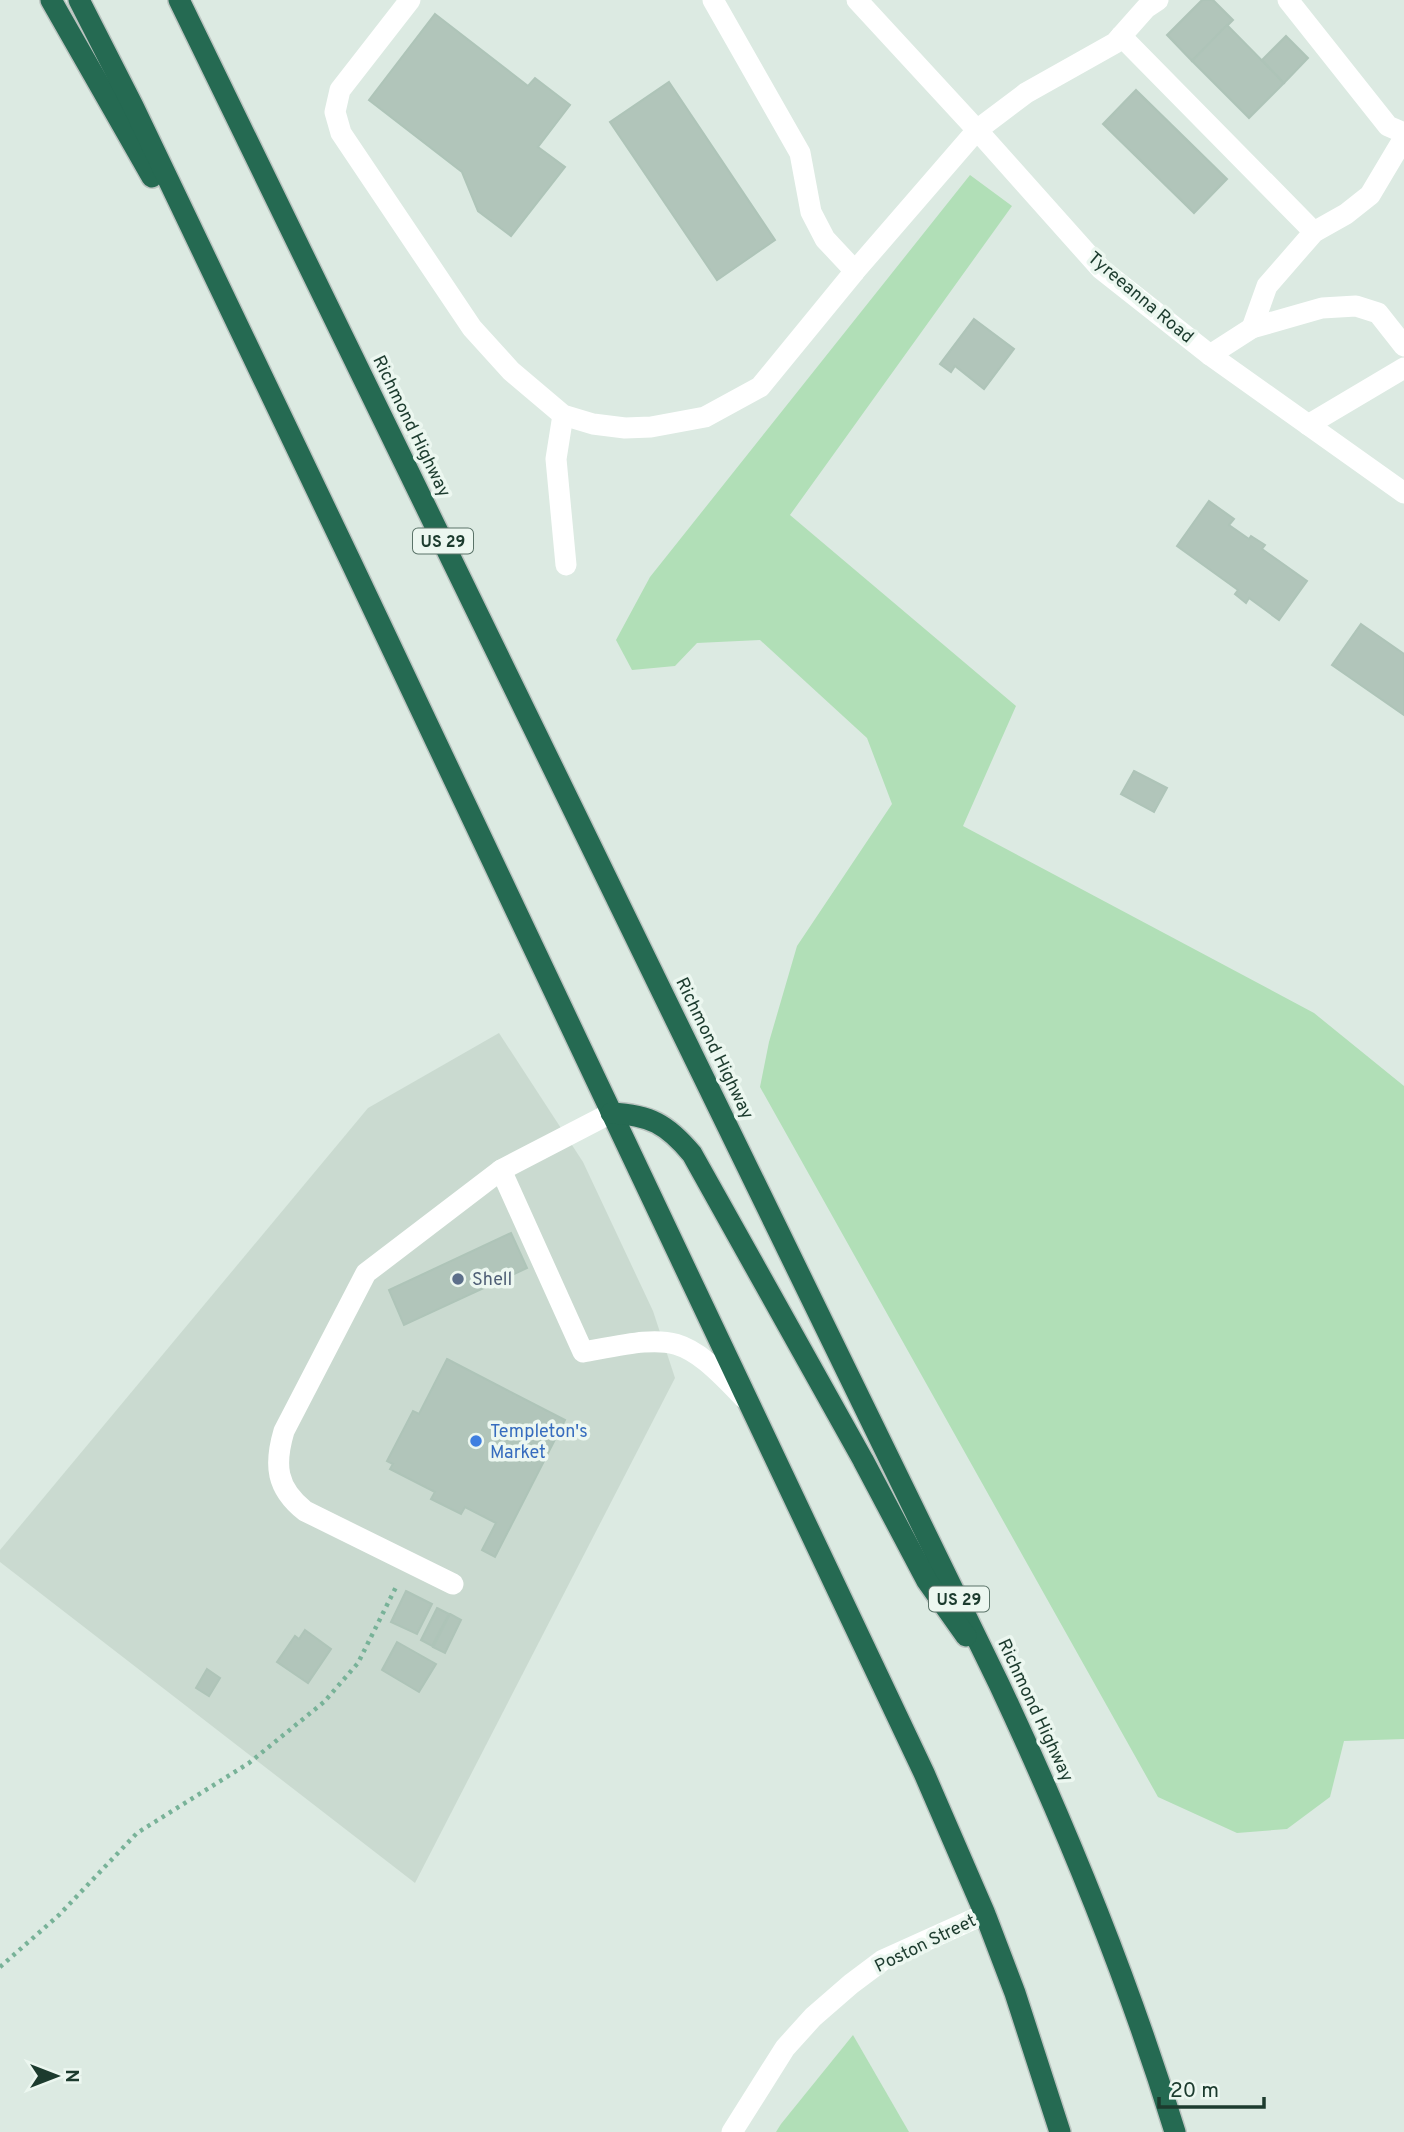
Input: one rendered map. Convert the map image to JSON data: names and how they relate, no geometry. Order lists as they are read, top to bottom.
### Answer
{
  "streets": {
    "highway": ["Richmond Highway", "US 29"],
    "street": ["Tyreeanna Road", "Poston Street"]
  },
  "places": ["Shell", "Templeton's Market"],
  "scale_bar": "20 m",
  "north": "right"
}
